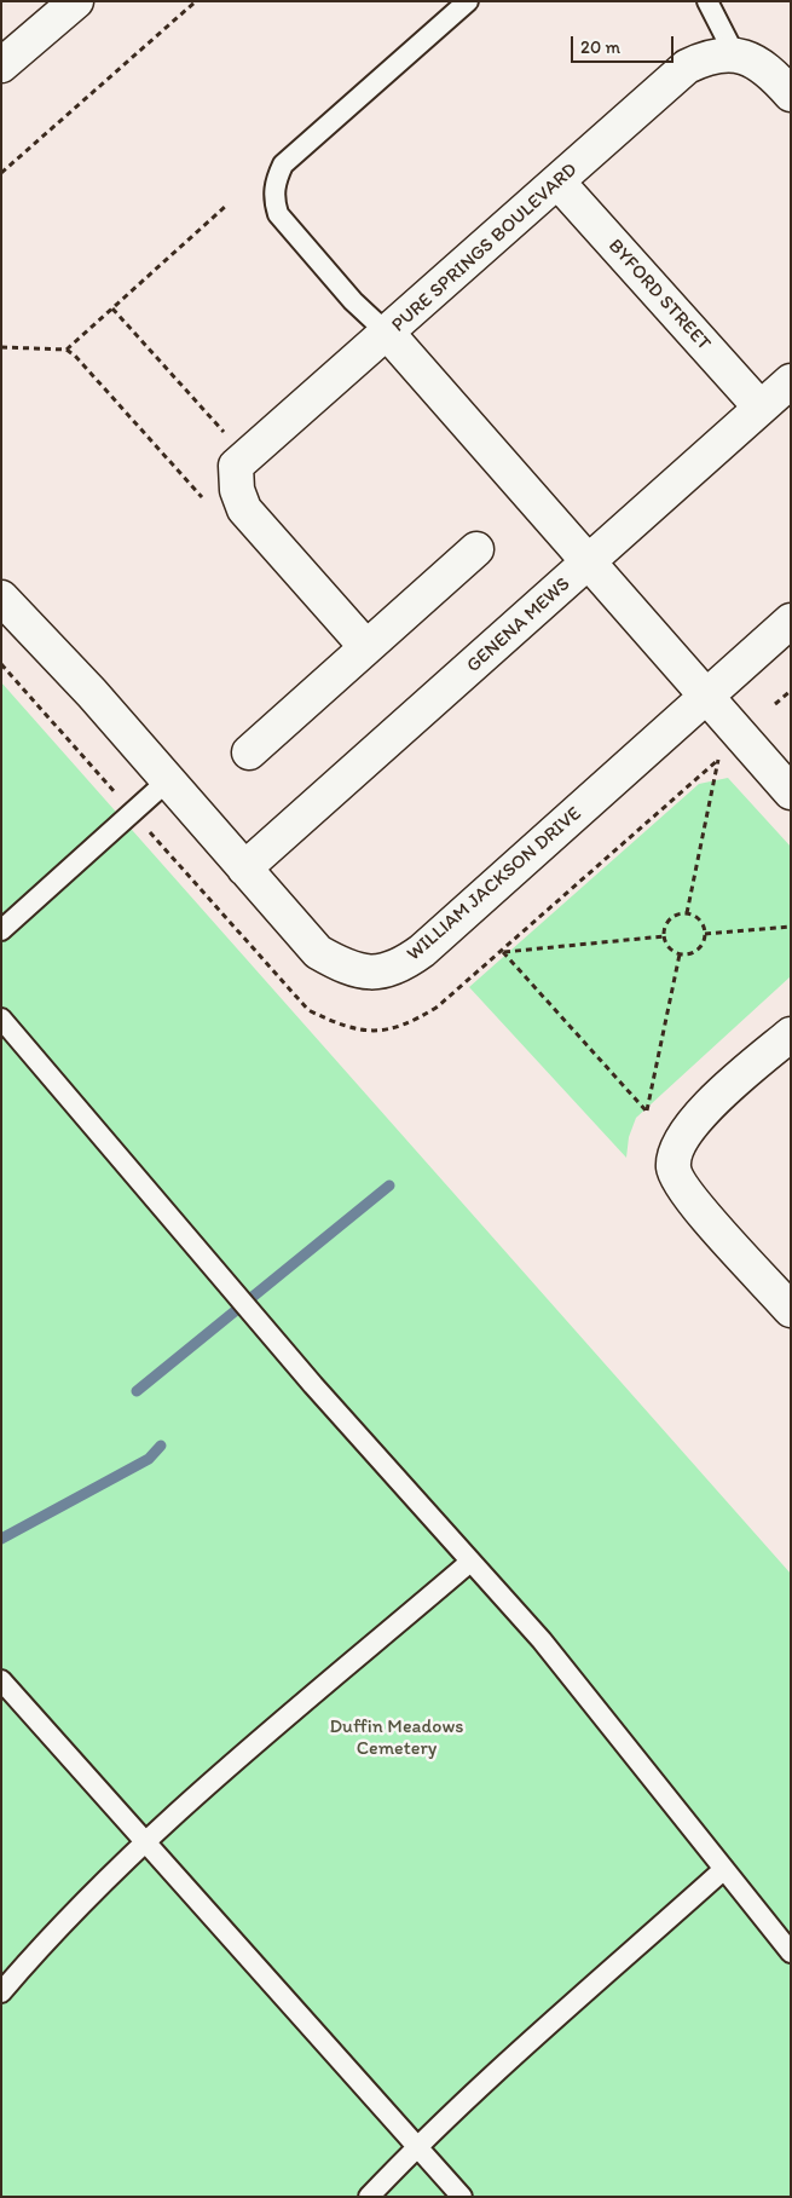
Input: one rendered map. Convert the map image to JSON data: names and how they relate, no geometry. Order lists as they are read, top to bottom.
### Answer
{
  "streets": {
    "street": [
      "PURE SPRINGS BOULEVARD",
      "BYFORD STREET",
      "GENENA MEWS",
      "WILLIAM JACKSON DRIVE"
    ]
  },
  "crossings": [
    ["PURE SPRINGS BOULEVARD", "BYFORD STREET"],
    ["PURE SPRINGS BOULEVARD", "GENENA MEWS"],
    ["PURE SPRINGS BOULEVARD", "WILLIAM JACKSON DRIVE"],
    ["BYFORD STREET", "GENENA MEWS"],
    ["GENENA MEWS", "WILLIAM JACKSON DRIVE"]
  ],
  "parks": ["Duffin Meadows Cemetery"],
  "scale_bar": "20 m"
}
